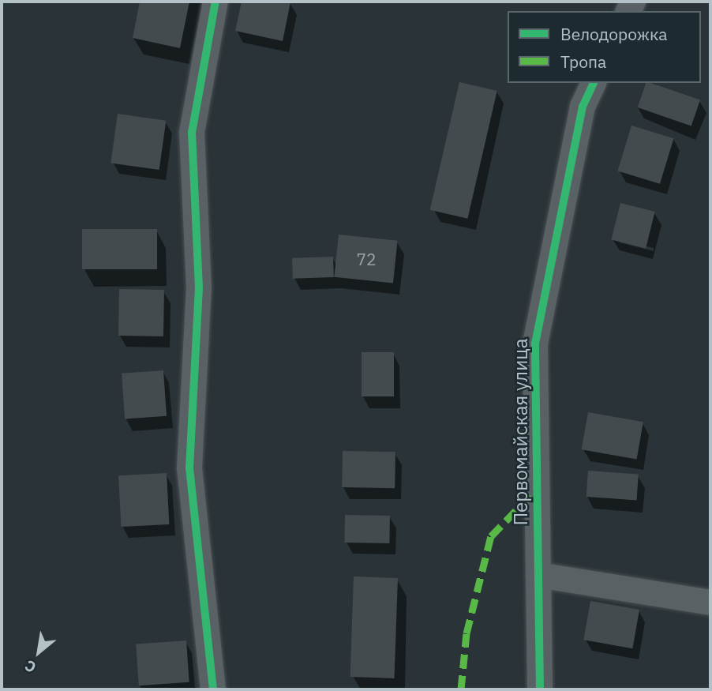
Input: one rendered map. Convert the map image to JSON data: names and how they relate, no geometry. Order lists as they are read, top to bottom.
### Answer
{
  "streets": {
    "street": ["Первомайская улица"]
  },
  "house_numbers": ["72"],
  "legend": ["Велодорожка", "Тропа"],
  "north": "bottom left"
}
